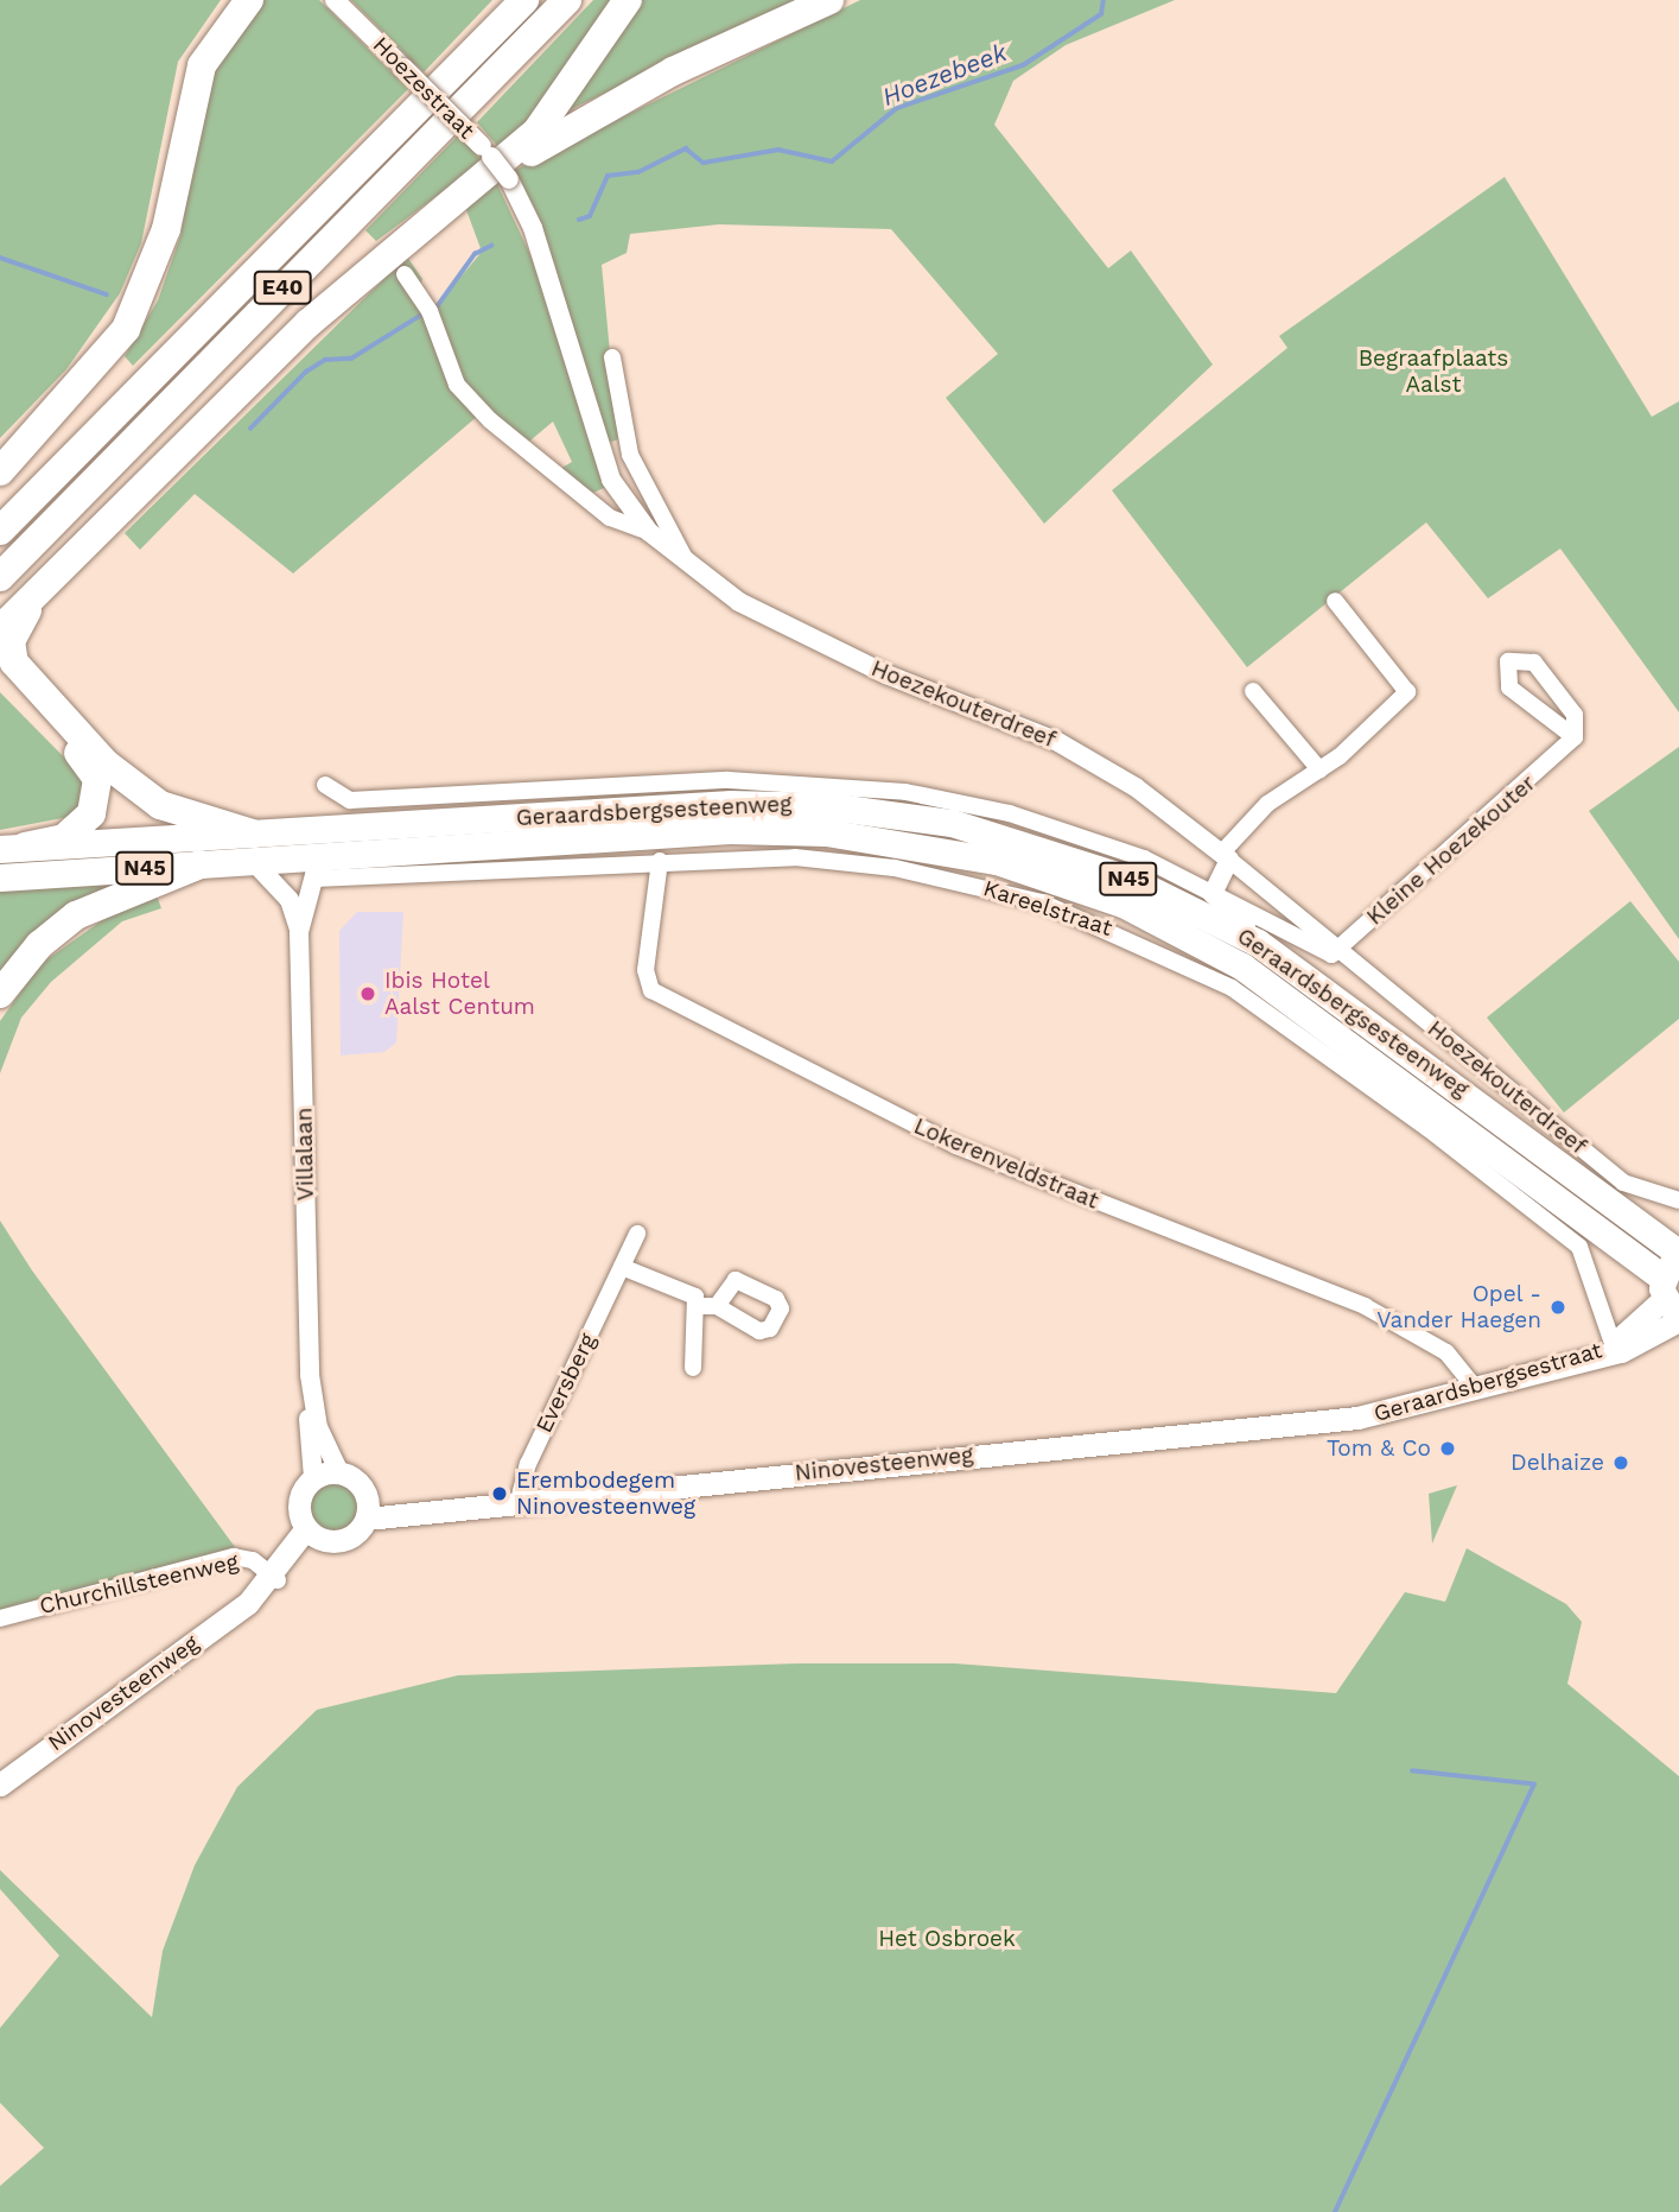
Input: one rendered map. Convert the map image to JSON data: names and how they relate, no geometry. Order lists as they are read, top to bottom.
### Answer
{
  "streets": {
    "highway": ["E40", "Geraardsbergsesteenweg", "N45"],
    "main road": ["Geraardsbergsestraat", "Ninovesteenweg"],
    "street": [
      "Hoezestraat",
      "Hoezekouterdreef",
      "Kleine Hoezekouter",
      "Kareelstraat",
      "Villalaan",
      "Lokerenveldstraat",
      "Eversberg",
      "Churchillsteenweg"
    ]
  },
  "crossings": [
    ["Hoezestraat", "Hoezekouterdreef"],
    ["Hoezekouterdreef", "Kleine Hoezekouter"],
    ["Geraardsbergsesteenweg", "Kareelstraat"],
    ["Geraardsbergsesteenweg", "Villalaan"],
    ["Geraardsbergsesteenweg", "Geraardsbergsestraat"],
    ["Kareelstraat", "Villalaan"],
    ["Kareelstraat", "Lokerenveldstraat"],
    ["Kareelstraat", "Geraardsbergsestraat"],
    ["Villalaan", "Ninovesteenweg"],
    ["Lokerenveldstraat", "Geraardsbergsestraat"],
    ["Geraardsbergsestraat", "Ninovesteenweg"],
    ["Eversberg", "Ninovesteenweg"],
    ["Ninovesteenweg", "Churchillsteenweg"]
  ],
  "water": ["Hoezebeek"],
  "parks": ["Begraafplaats Aalst", "Het Osbroek"],
  "places": [
    "Ibis Hotel Aalst Centum",
    "Opel - Vander Haegen",
    "Tom & Co",
    "Delhaize",
    "Erembodegem Ninovesteenweg"
  ]
}
